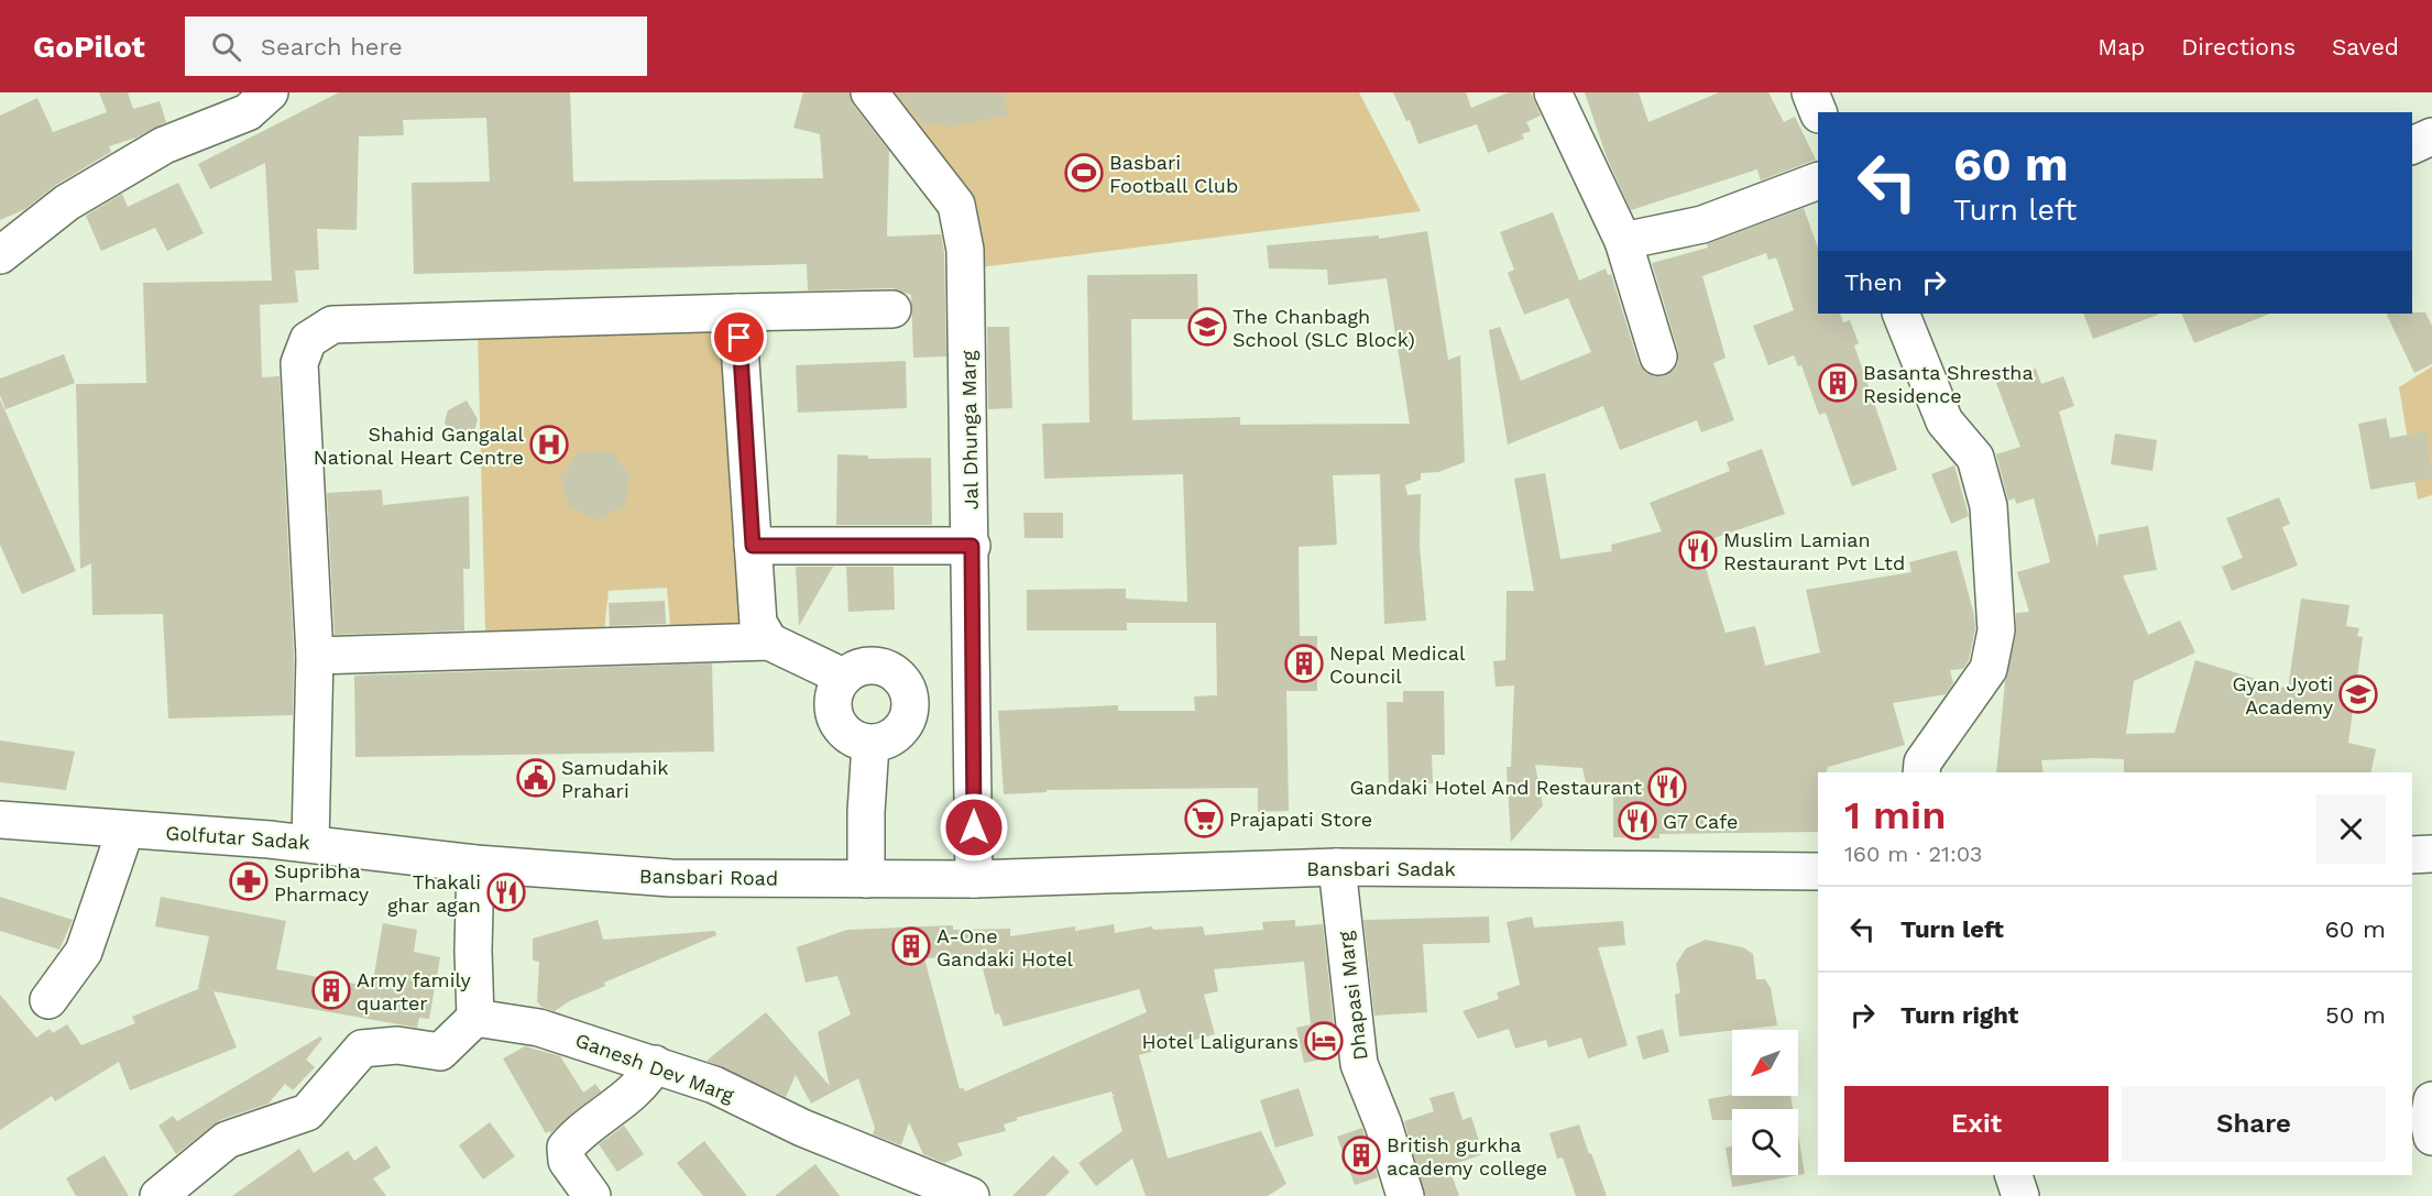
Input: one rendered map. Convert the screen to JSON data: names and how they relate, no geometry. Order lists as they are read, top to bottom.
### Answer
{
  "streets": {
    "street": [
      "Jal Dhunga Marg",
      "Golfutar Sadak",
      "Bansbari Sadak",
      "Bansbari Road",
      "Dhapasi Marg",
      "Ganesh Dev Marg"
    ]
  },
  "crossings": [
    ["Jal Dhunga Marg", "Bansbari Sadak"],
    ["Jal Dhunga Marg", "Bansbari Road"],
    ["Golfutar Sadak", "Bansbari Road"],
    ["Bansbari Sadak", "Bansbari Road"],
    ["Bansbari Sadak", "Dhapasi Marg"]
  ],
  "places": {
    "sports": ["Basbari Football Club"],
    "school or university": ["The Chanbagh School (SLC Block)", "Gyan Jyoti Academy"],
    "building": [
      "Basanta Shrestha Residence",
      "Nepal Medical Council",
      "A-One Gandaki Hotel",
      "Army family quarter",
      "British gurkha academy college"
    ],
    "hospital": ["Shahid Gangalal National Heart Centre"],
    "restaurant": [
      "Muslim Lamian Restaurant Pvt Ltd",
      "Gandaki Hotel And Restaurant",
      "G7 Cafe",
      "Thakali ghar agan"
    ],
    "public building": ["Samudahik Prahari"],
    "supermarket": ["Prajapati Store"],
    "pharmacy": ["Supribha Pharmacy"],
    "hotel": ["Hotel Laligurans"]
  },
  "north": "bottom left",
  "page": {
    "header": "GoPilot",
    "search": "Search here",
    "nav": ["Map", "Directions", "Saved"],
    "turn": ["60 m", "Turn left"],
    "then": "Then",
    "heading": ["1 min", "160 m · 21:03"],
    "list": [
      {
        "name": "Turn left",
        "value": "60 m"
      },
      {
        "name": "Turn right",
        "value": "50 m"
      }
    ],
    "buttons": ["Exit", "Share"]
  }
}
